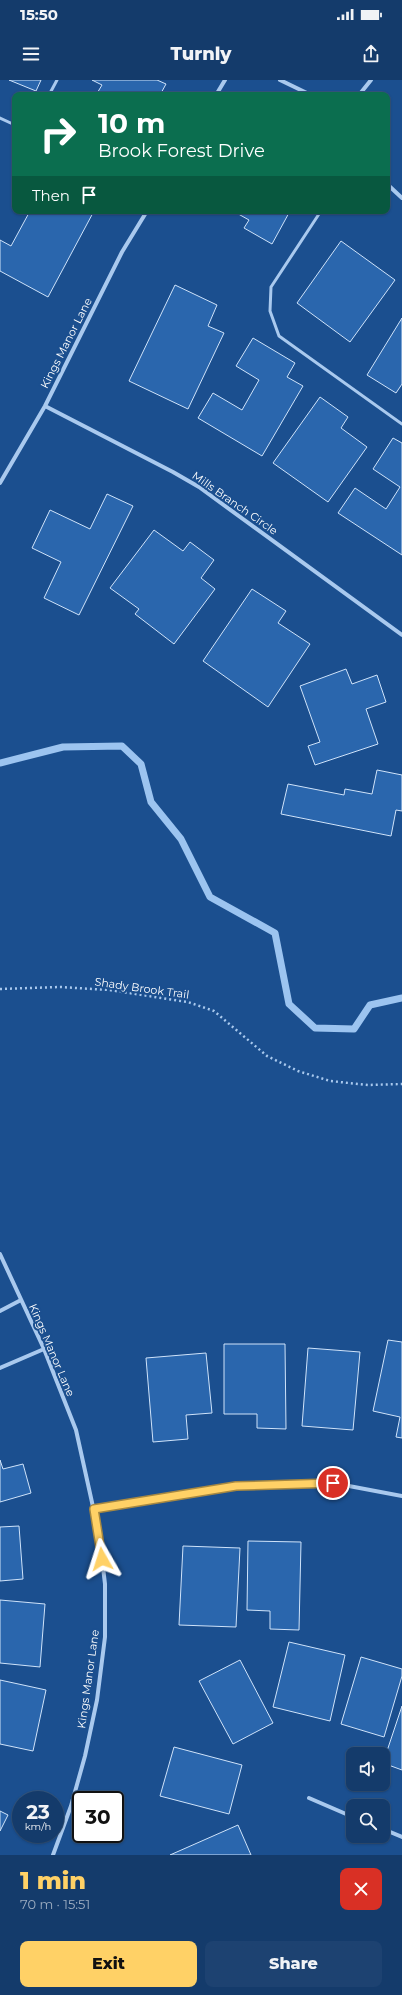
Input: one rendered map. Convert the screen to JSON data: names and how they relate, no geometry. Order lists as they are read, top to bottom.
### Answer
{
  "streets": {
    "street": ["Kings Manor Lane", "Mills Branch Circle"],
    "path": ["Shady Brook Trail"]
  },
  "crossings": [
    ["Kings Manor Lane", "Mills Branch Circle"]
  ],
  "page": {
    "status": "15:50",
    "header": "Turnly",
    "turn": ["10 m", "Brook Forest Drive"],
    "then": "Then",
    "speed": "23 km/h",
    "limit": "30",
    "heading": ["1 min", "70 m · 15:51"],
    "buttons": ["Exit", "Share"]
  }
}
